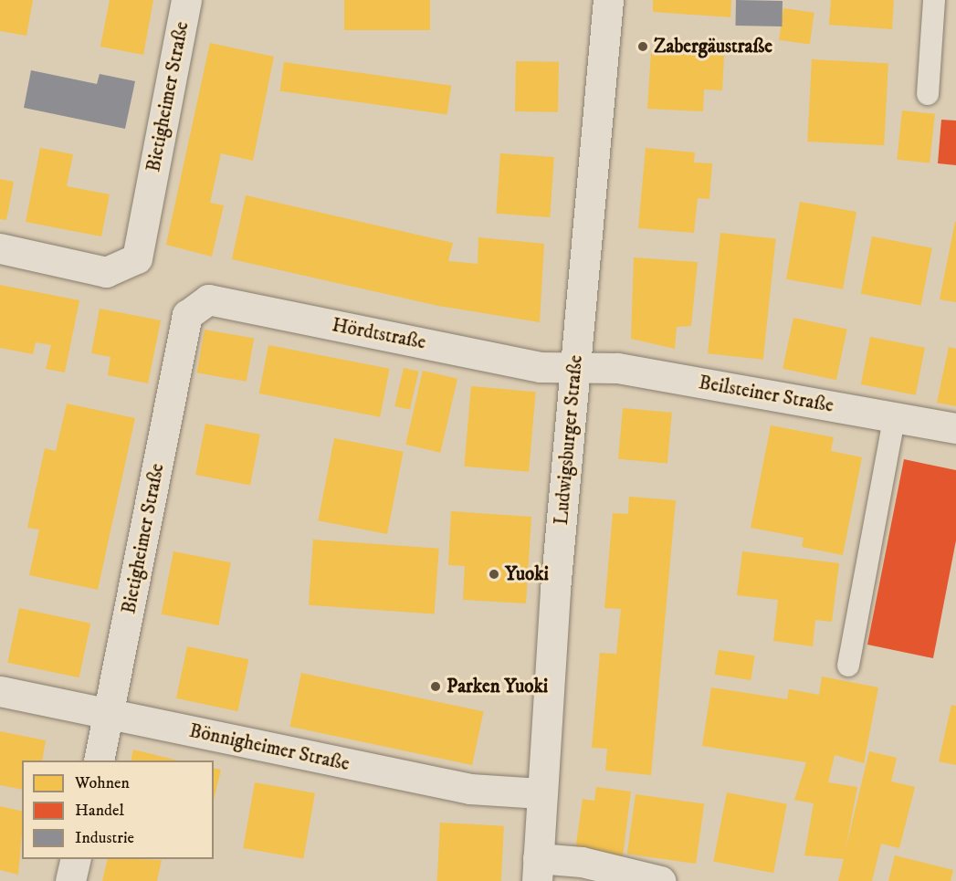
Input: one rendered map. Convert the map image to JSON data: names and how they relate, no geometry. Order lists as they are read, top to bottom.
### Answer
{
  "streets": {
    "street": [
      "Bietigheimer Straße",
      "Hördtstraße",
      "Beilsteiner Straße",
      "Ludwigsburger Straße",
      "Bönnigheimer Straße"
    ]
  },
  "crossings": [
    ["Bietigheimer Straße", "Hördtstraße"],
    ["Bietigheimer Straße", "Bönnigheimer Straße"],
    ["Hördtstraße", "Beilsteiner Straße"],
    ["Hördtstraße", "Ludwigsburger Straße"],
    ["Beilsteiner Straße", "Ludwigsburger Straße"],
    ["Ludwigsburger Straße", "Bönnigheimer Straße"]
  ],
  "places": ["Zabergäustraße", "Yuoki", "Parken Yuoki"],
  "legend": ["Wohnen", "Handel", "Industrie"]
}
